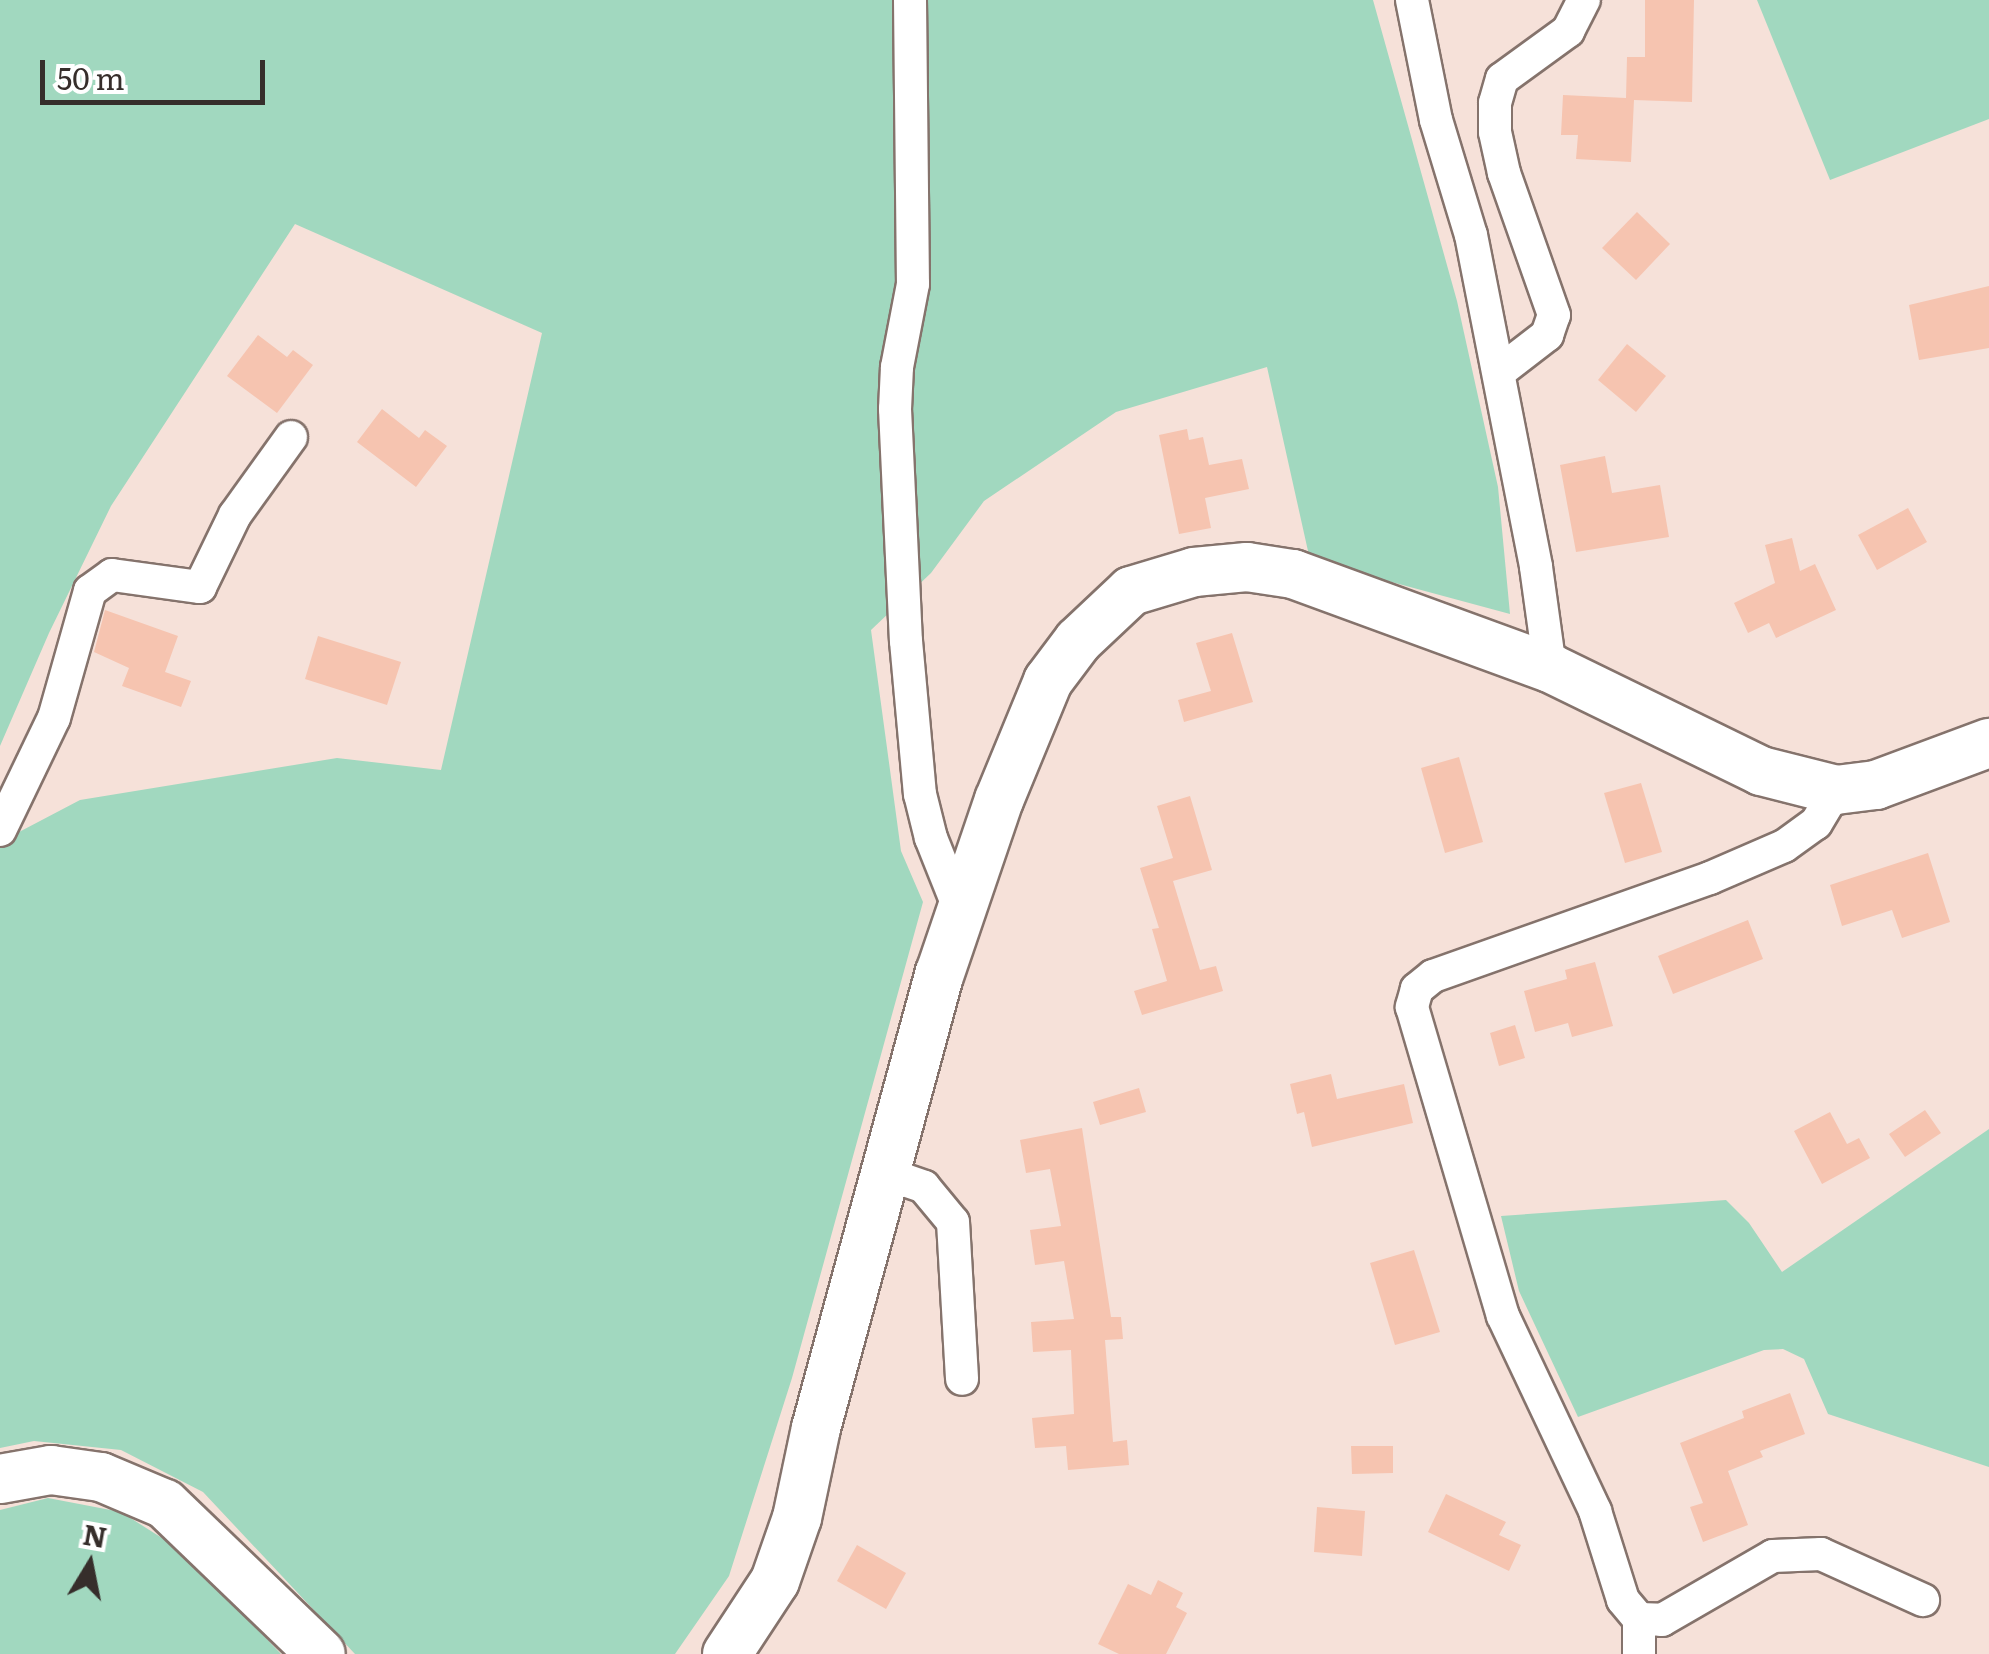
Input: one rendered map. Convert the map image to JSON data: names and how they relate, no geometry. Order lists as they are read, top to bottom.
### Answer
{
  "scale_bar": "50 m",
  "north": "top"
}
